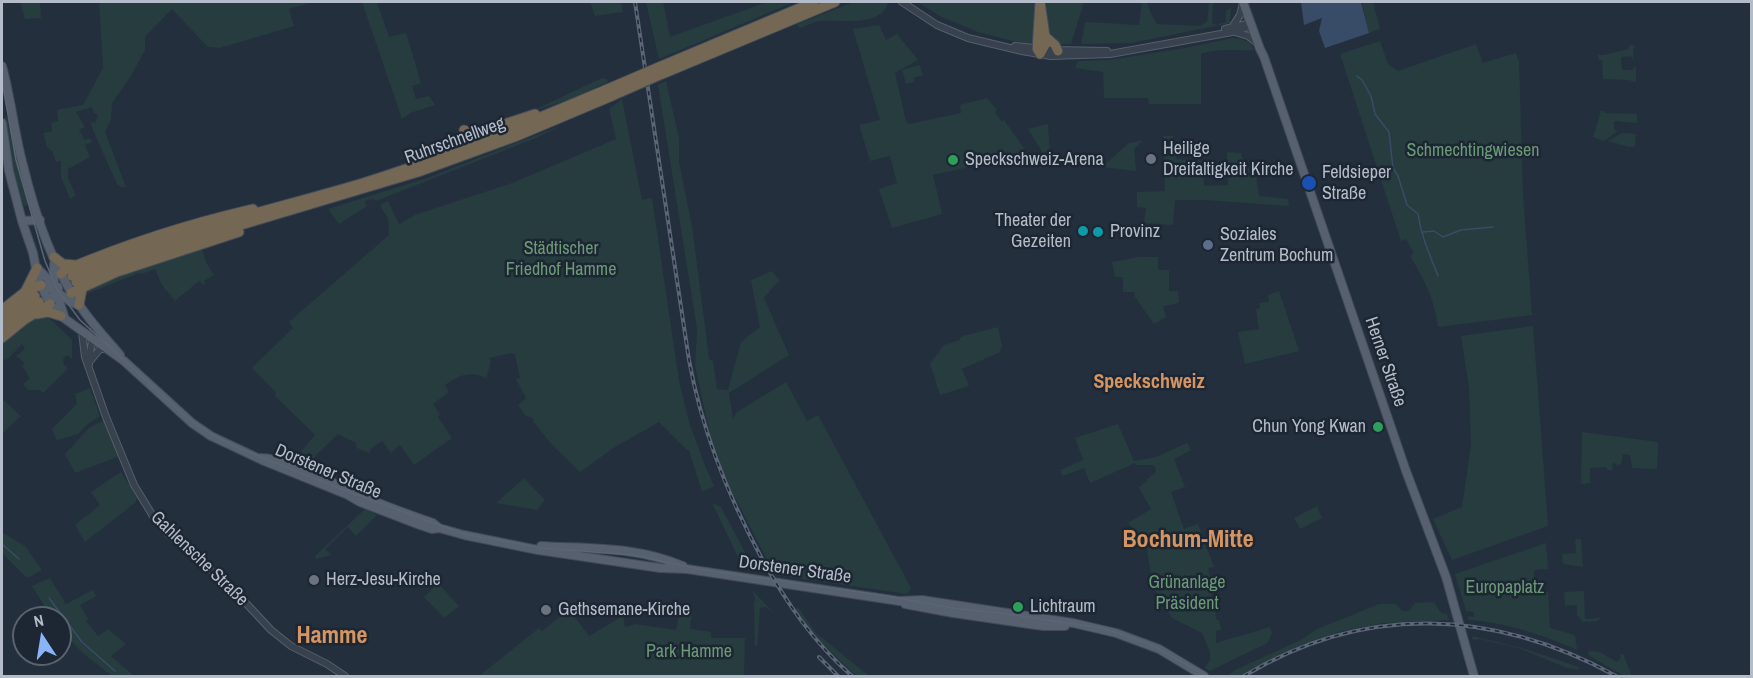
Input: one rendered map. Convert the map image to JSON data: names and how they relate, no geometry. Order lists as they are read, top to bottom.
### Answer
{
  "streets": {
    "highway": ["Ruhrschnellweg"],
    "main road": ["Herner Straße", "Dorstener Straße"],
    "street": ["Gahlensche Straße"]
  },
  "crossings": [
    ["Dorstener Straße", "Gahlensche Straße"]
  ],
  "districts": ["Speckschweiz", "Bochum-Mitte", "Hamme"],
  "parks": [
    "Schmechtingwiesen",
    "Städtischer Friedhof Hamme",
    "Grünanlage Präsident",
    "Europaplatz",
    "Park Hamme"
  ],
  "places": [
    "Heilige Dreifaltigkeit Kirche",
    "Speckschweiz-Arena",
    "Feldsieper Straße",
    "Theater der Gezeiten",
    "Provinz",
    "Soziales Zentrum Bochum",
    "Chun Yong Kwan",
    "Herz-Jesu-Kirche",
    "Lichtraum",
    "Gethsemane-Kirche"
  ],
  "north": "top"
}
